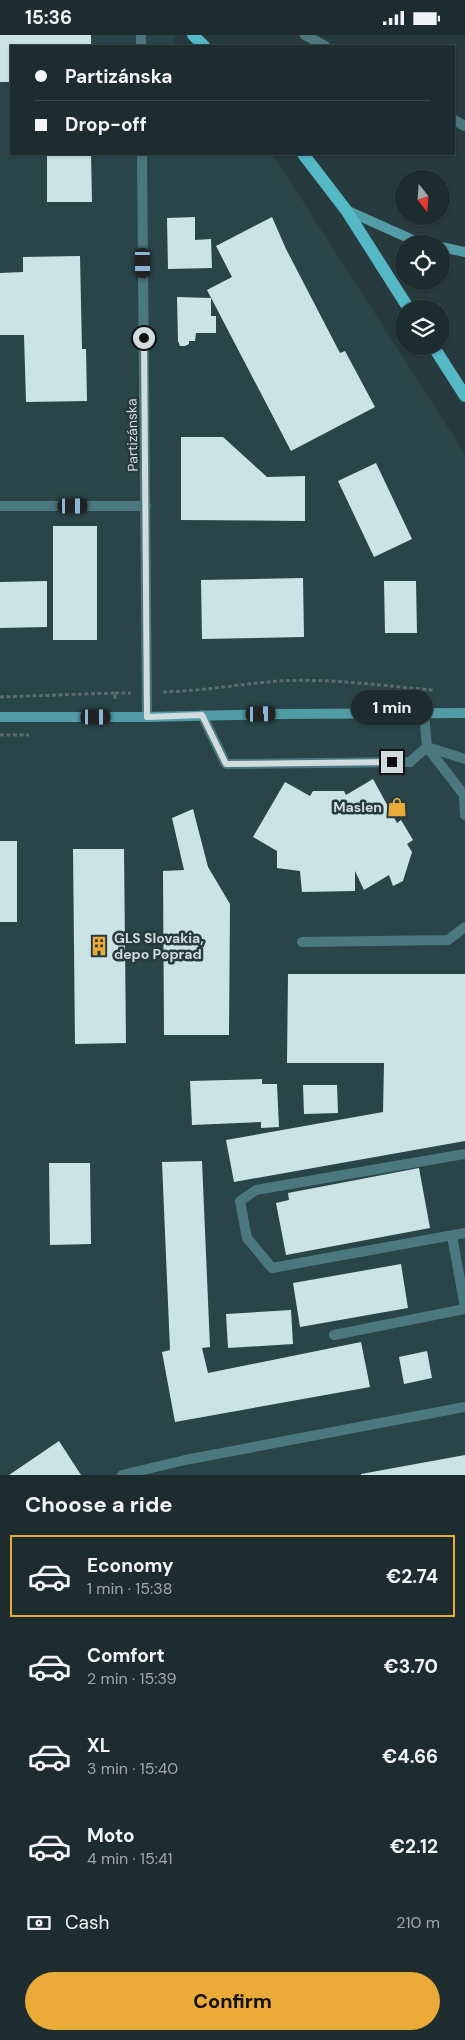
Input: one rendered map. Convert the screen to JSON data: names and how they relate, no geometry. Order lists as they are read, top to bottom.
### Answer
{
  "streets": {
    "street": ["Partizánska"]
  },
  "places": {
    "shop": ["Maslen"],
    "building": ["GLS Slovakia, depo Poprad"]
  },
  "north": "bottom",
  "page": {
    "status": "15:36",
    "banner": ["Partizánska", "Drop-off"],
    "bubble": "1 min",
    "heading": "Choose a ride",
    "list": [
      {
        "name": "Economy",
        "note": "1 min · 15:38",
        "value": "€2.74"
      },
      {
        "name": "Comfort",
        "note": "2 min · 15:39",
        "value": "€3.70"
      },
      {
        "name": "XL",
        "note": "3 min · 15:40",
        "value": "€4.66"
      },
      {
        "name": "Moto",
        "note": "4 min · 15:41",
        "value": "€2.12"
      }
    ],
    "pay": ["Cash", "210 m"],
    "buttons": "Confirm"
  }
}
